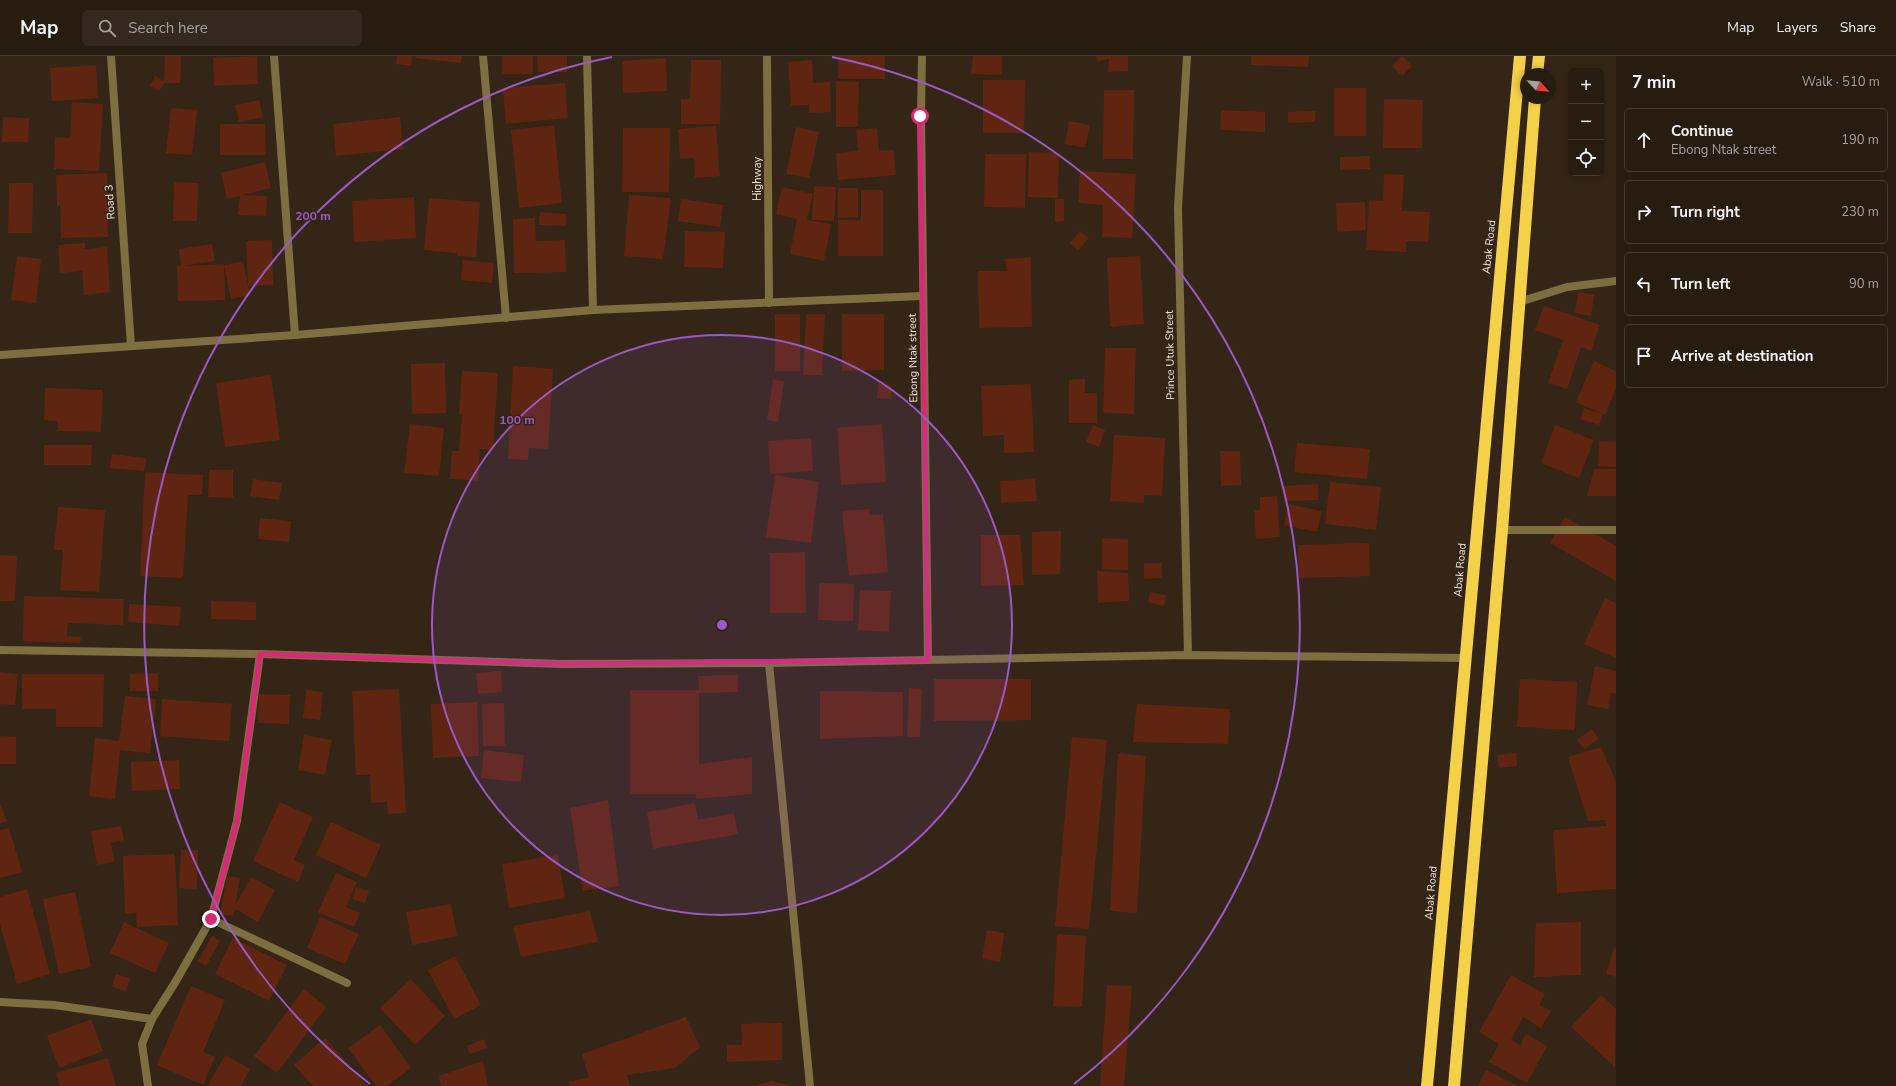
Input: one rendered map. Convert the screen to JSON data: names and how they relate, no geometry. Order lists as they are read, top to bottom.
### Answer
{
  "streets": {
    "highway": ["Abak Road"],
    "street": [
      "Highway",
      "Road 3",
      "Prince Utuk Street",
      "Ebong Ntak street"
    ]
  },
  "north": "bottom right",
  "page": {
    "header": "Map",
    "search": "Search here",
    "nav": ["Map", "Layers", "Share"],
    "heading": ["7 min", "Walk · 510 m"],
    "map_buttons": ["+", "−"],
    "list": [
      ["Continue", "Ebong Ntak street", "190 m"],
      ["Turn right", "230 m"],
      ["Turn left", "90 m"],
      "Arrive at destination"
    ]
  },
  "rings": ["200 m", "100 m"]
}
